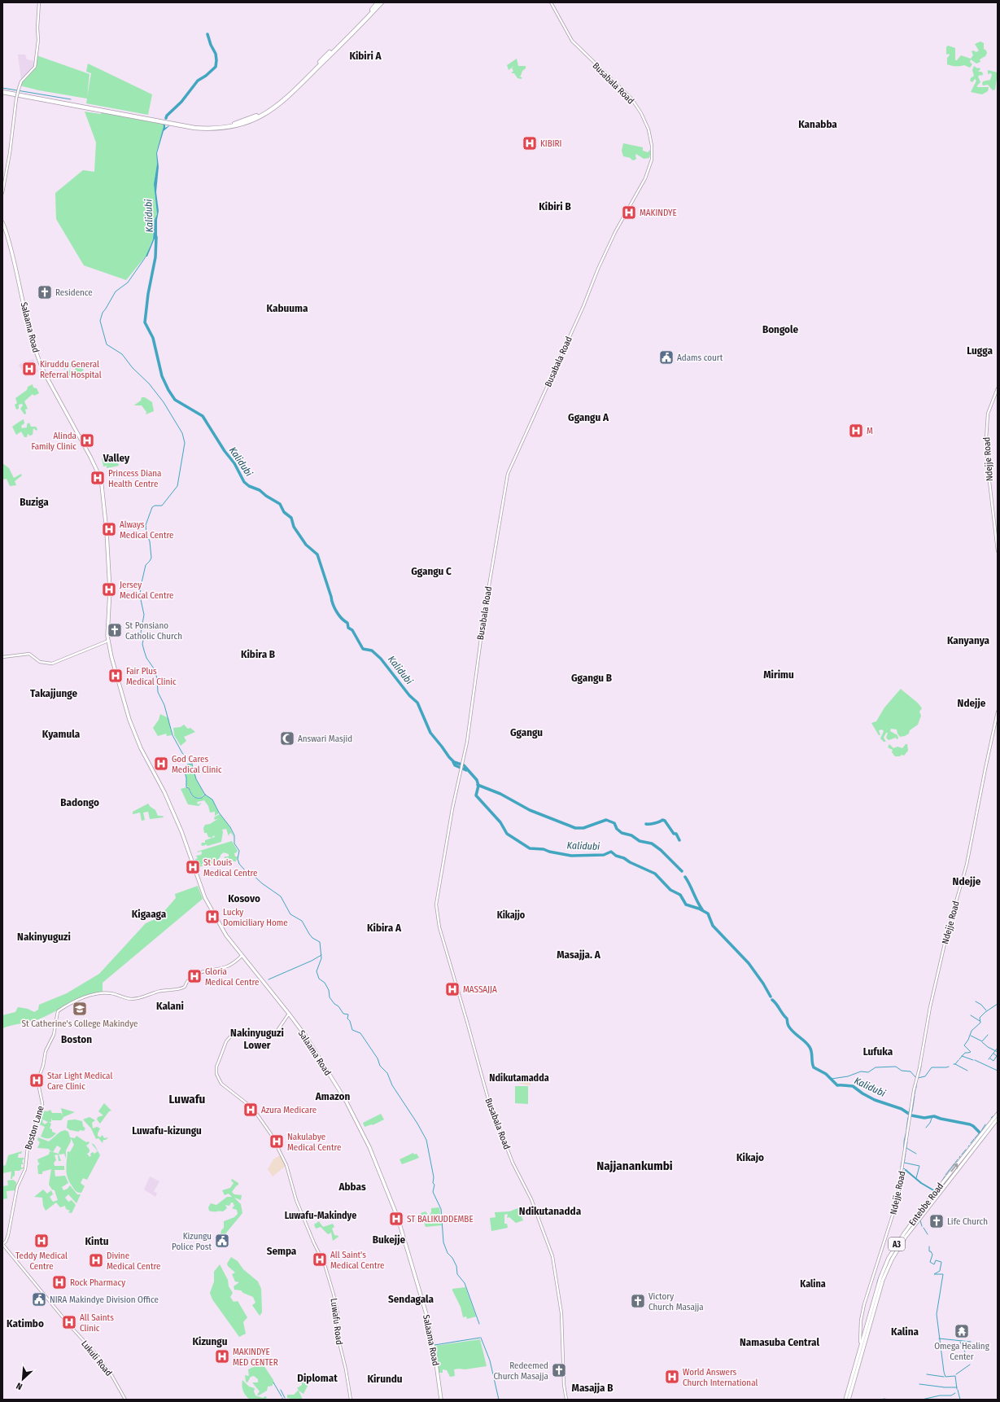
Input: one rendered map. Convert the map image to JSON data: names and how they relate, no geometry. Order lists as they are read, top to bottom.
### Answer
{
  "streets": {
    "main road": ["Salaama Road", "Entebbe Road", "A3"],
    "street": [
      "Busabala Road",
      "Ndejje Road",
      "Boston Lane",
      "Luwafu Road",
      "Lukuli Road"
    ]
  },
  "crossings": [
    ["Salaama Road", "Boston Lane"],
    ["Salaama Road", "Luwafu Road"],
    ["Ndejje Road", "Entebbe Road"],
    ["Boston Lane", "Lukuli Road"]
  ],
  "districts": [
    "Kibiri A",
    "Kanabba",
    "Kibiri B",
    "Kabuuma",
    "Bongole",
    "Lugga",
    "Ggangu A",
    "Valley",
    "Buziga",
    "Ggangu C",
    "Kanyanya",
    "Kibira B",
    "Mirimu",
    "Ggangu B",
    "Takajjunge",
    "Ndejje",
    "Ggangu",
    "Kyamula",
    "Badongo",
    "Ndejje",
    "Kosovo",
    "Kigaaga",
    "Kikajjo",
    "Kibira A",
    "Nakinyuguzi",
    "Masajja. A",
    "Kalani",
    "Nakinyuguzi Lower",
    "Boston",
    "Lufuka",
    "Ndikutamadda",
    "Amazon",
    "Luwafu",
    "Luwafu-kizungu",
    "Kikajo",
    "Najjanankumbi",
    "Abbas",
    "Ndikutanadda",
    "Luwafu-Makindye",
    "Bukejje",
    "Kintu",
    "Sempa",
    "Kalina",
    "Sendagala",
    "Katimbo",
    "Kalina",
    "Kizungu",
    "Namasuba Central",
    "Diplomat",
    "Kirundu",
    "Masajja B"
  ],
  "water": ["Kalidubi"],
  "places": {
    "hospital": [
      "KIBIRI",
      "MAKINDYE",
      "Kiruddu General Referral Hospital",
      "M",
      "Alinda Family Clinic",
      "Princess Diana Health Centre",
      "Always Medical Centre",
      "Jersey Medical Centre",
      "Fair Plus Medical Clinic",
      "God Cares Medical Clinic",
      "St Louis Medical Centre",
      "Lucky Domiciliary Home",
      "Gloria Medical Centre",
      "MASSAJJA",
      "Star Light Medical Care Clinic",
      "Azura Medicare",
      "Nakulabye Medical Centre",
      "ST BALIKUDDEMBE",
      "Teddy Medical Centre",
      "All Saint's Medical Centre",
      "Divine Medical Centre",
      "Rock Pharmacy",
      "All Saints Clinic",
      "MAKINDYE MED CENTER",
      "World Answers Church International"
    ],
    "church": [
      "Residence",
      "St Ponsiano Catholic Church",
      "Life Church",
      "Victory Church Masajja",
      "Redeemed Church Masajja"
    ],
    "public building": ["Adams court", "Kizungu Police Post", "NIRA Makindye Division Office"],
    "mosque": ["Answari Masjid"],
    "school or university": ["St Catherine's College Makindye"],
    "temple": ["Omega Healing Center"]
  },
  "north": "bottom left"
}
